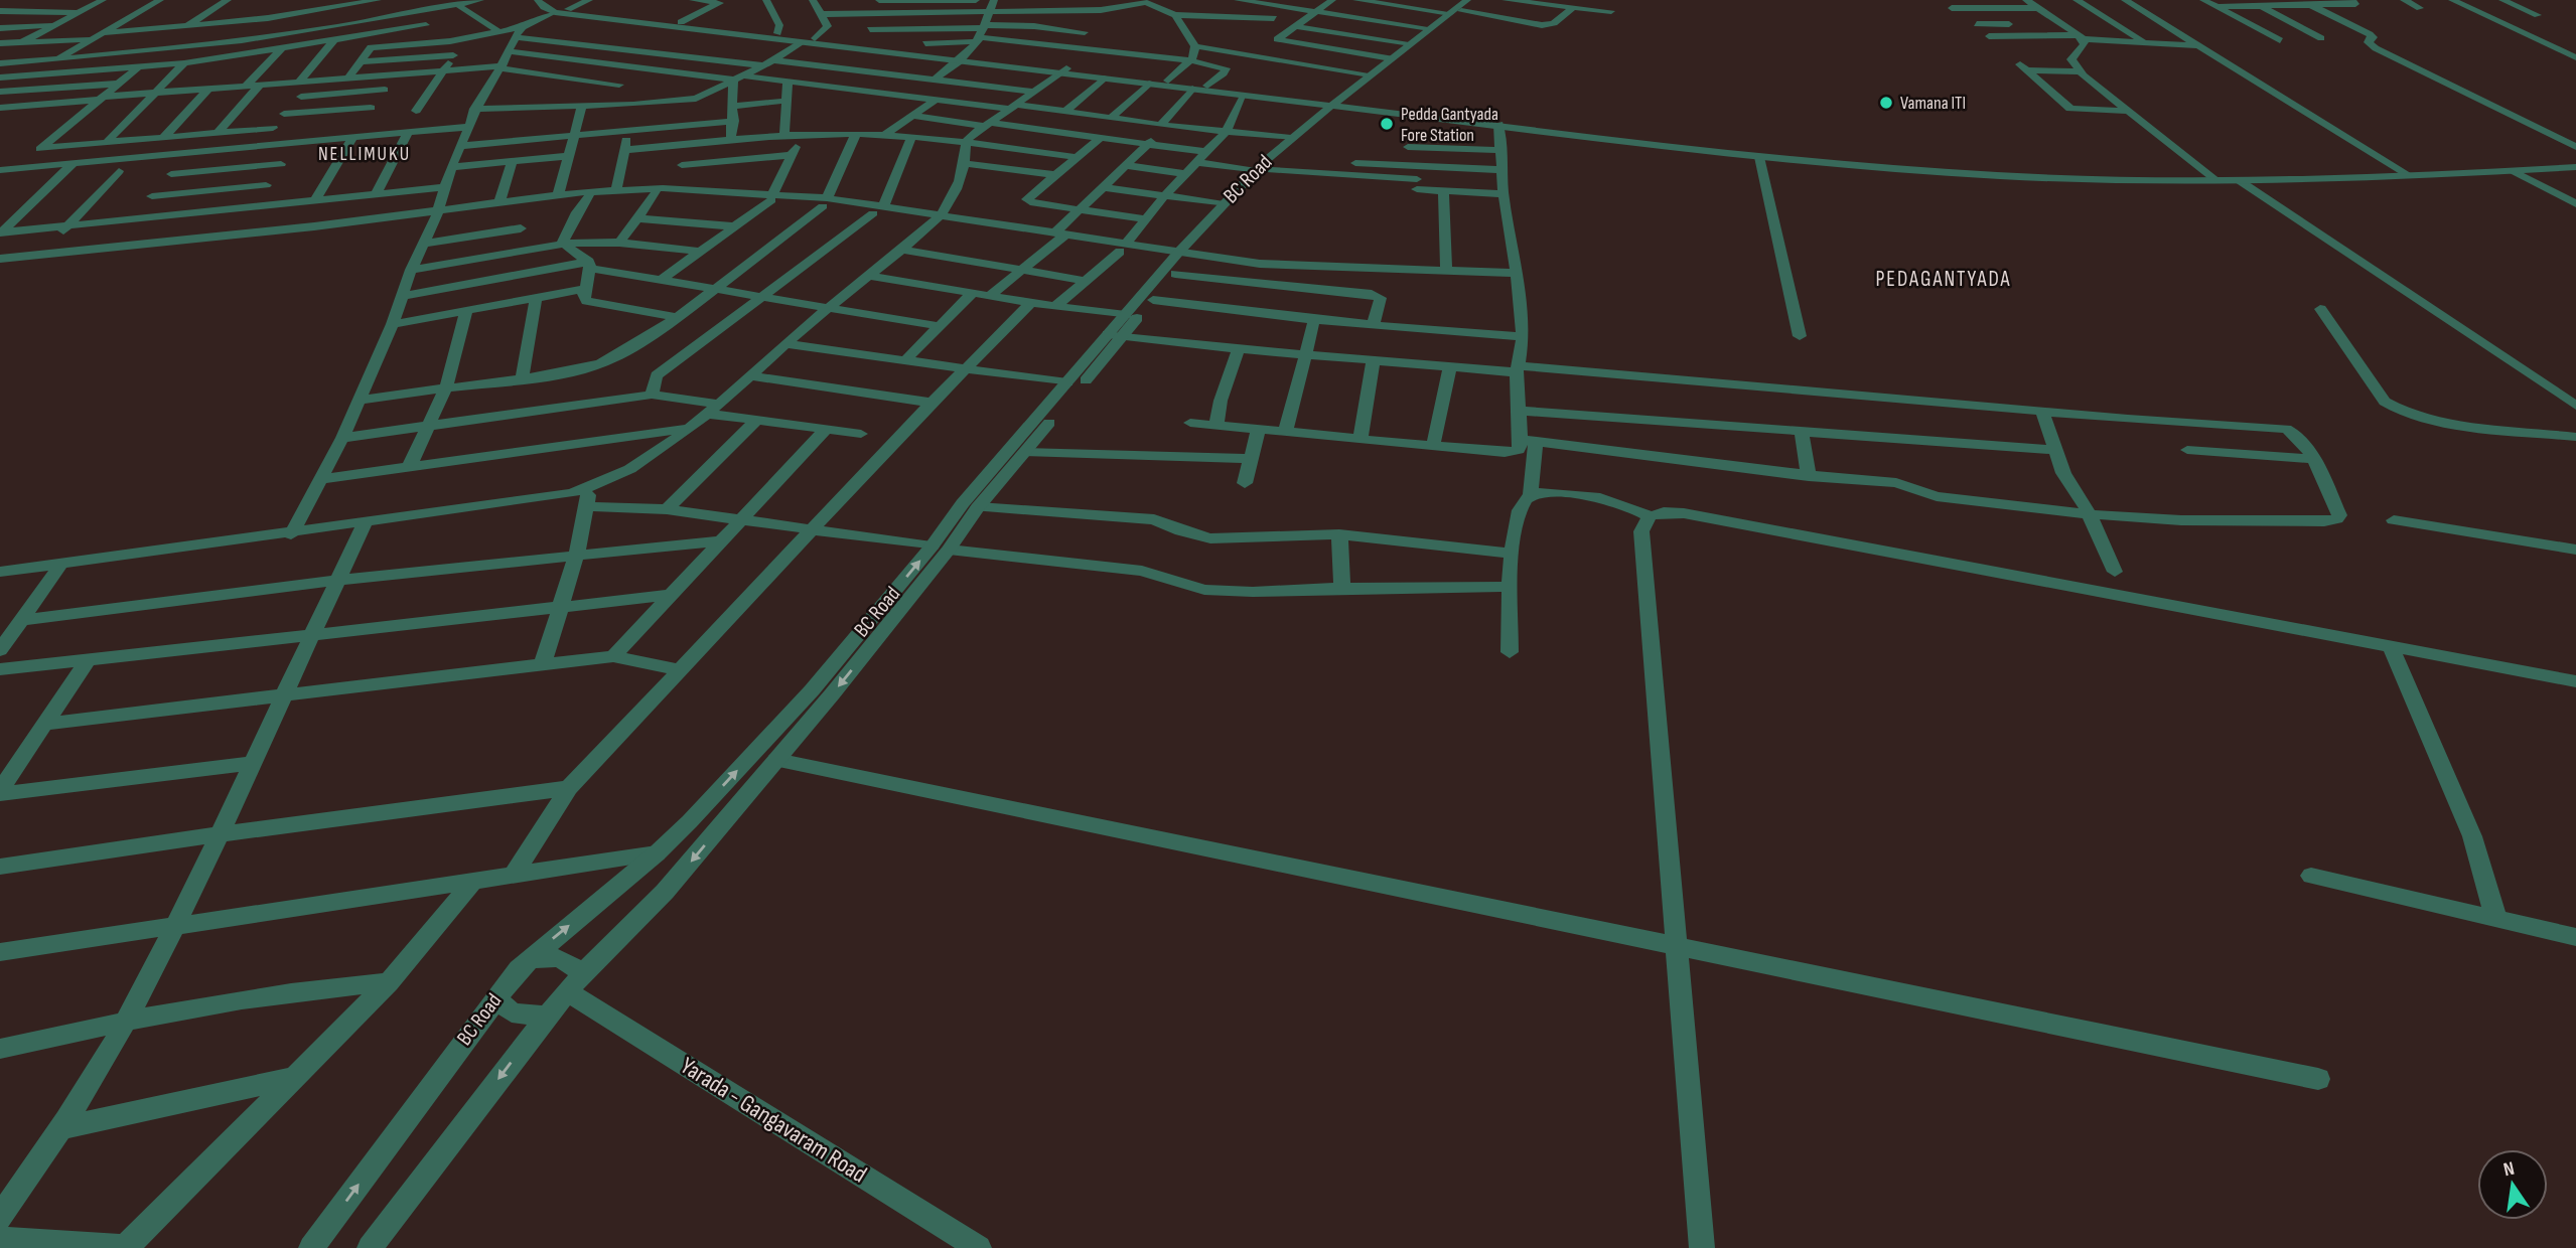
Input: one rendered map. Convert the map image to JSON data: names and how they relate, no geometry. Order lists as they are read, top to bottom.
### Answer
{
  "streets": {
    "street": ["BC Road", "Yarada - Gangavaram Road"]
  },
  "crossings": [
    ["BC Road", "Yarada - Gangavaram Road"]
  ],
  "districts": ["NELLIMUKU", "PEDAGANTYADA"],
  "places": ["Vamana ITI", "Pedda Gantyada Fore Station"],
  "north": "top"
}
